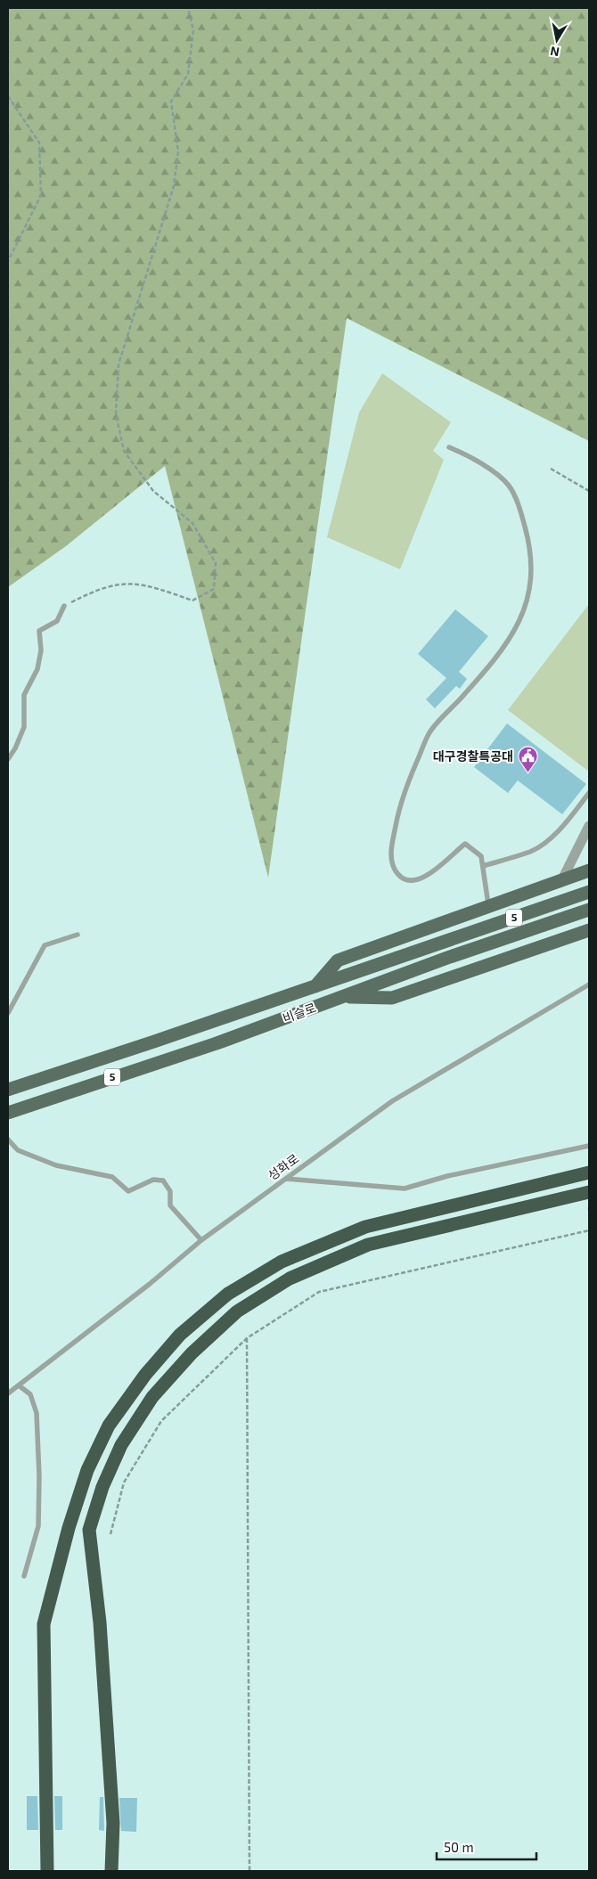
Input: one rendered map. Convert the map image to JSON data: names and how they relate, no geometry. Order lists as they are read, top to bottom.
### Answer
{
  "streets": {
    "main road": ["5", "비슬로"],
    "lane": ["성화로"]
  },
  "places": {
    "public building": ["대구경찰특공대"]
  },
  "scale_bar": "50 m",
  "north": "bottom"
}
